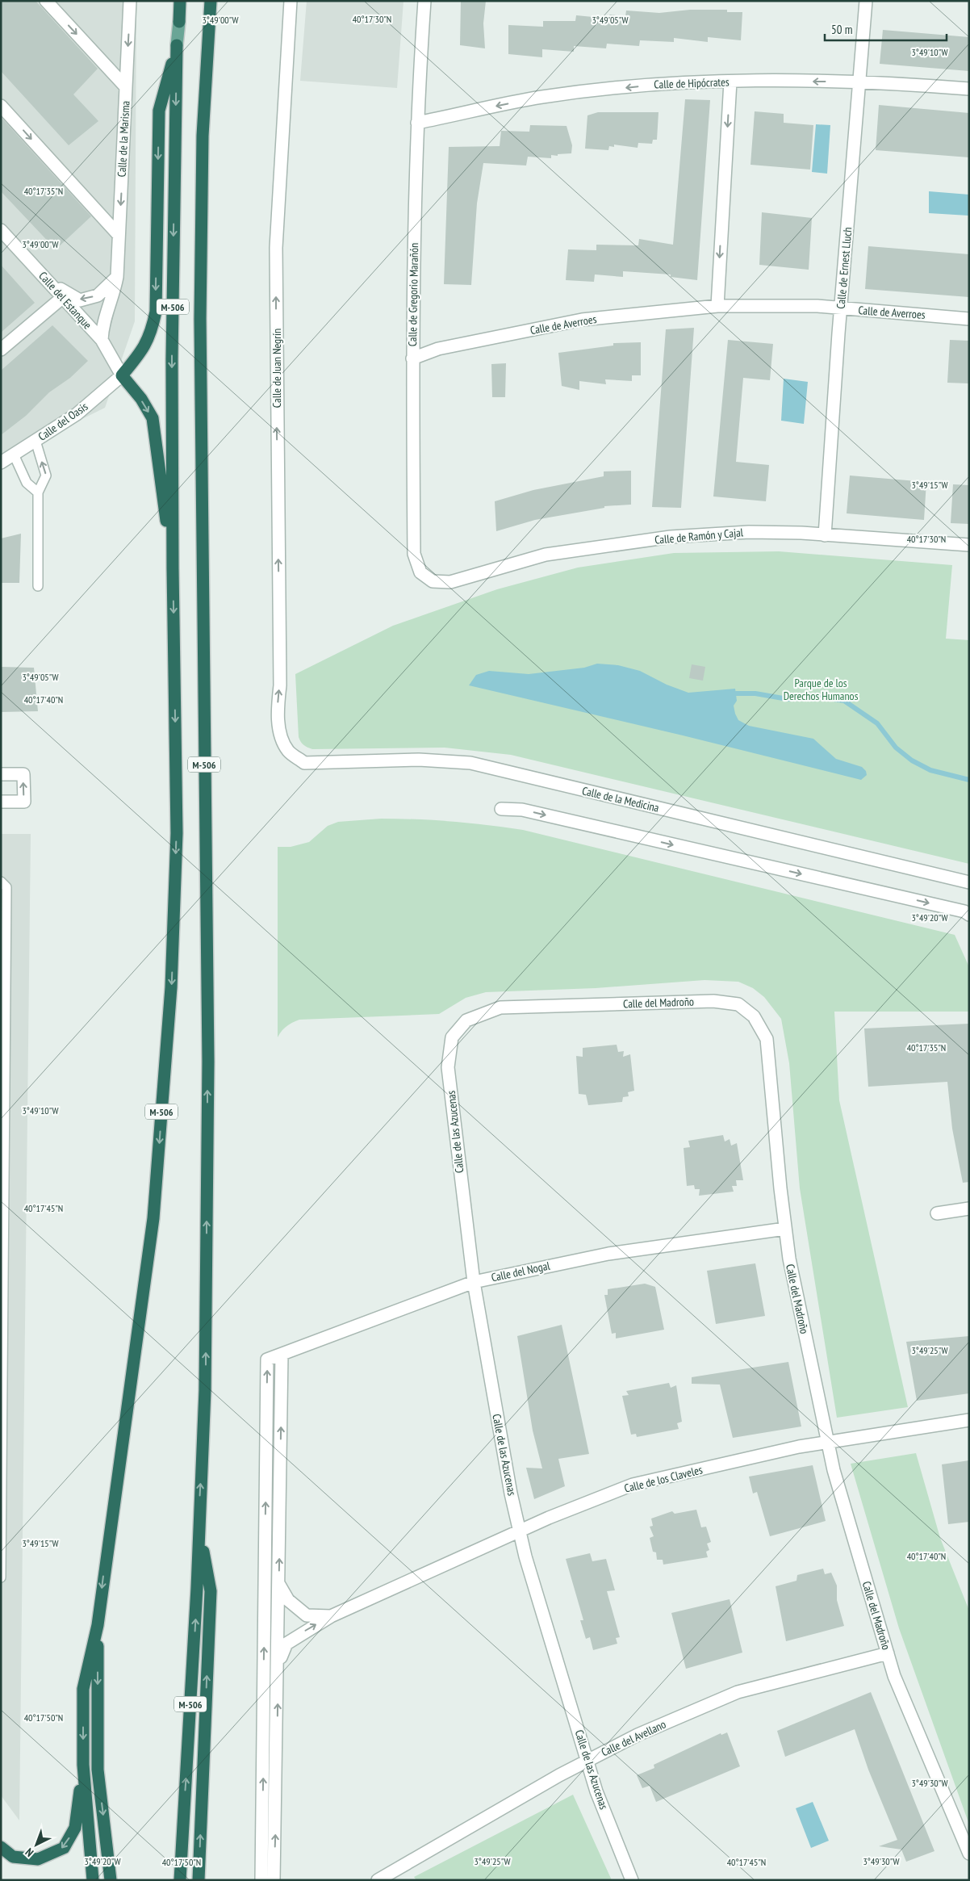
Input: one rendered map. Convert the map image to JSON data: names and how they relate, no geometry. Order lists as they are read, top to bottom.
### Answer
{
  "streets": {
    "highway": ["M-506"],
    "street": [
      "Calle de Hipócrates",
      "Calle de la Marisma",
      "Calle de Ernest Lluch",
      "Calle de Gregorio Marañón",
      "Calle del Estanque",
      "Calle de Averroes",
      "Calle de Juan Negrín",
      "Calle del Oasis",
      "Calle de Ramón y Cajal",
      "Calle de la Medicina",
      "Calle del Madroño",
      "Calle de las Azucenas",
      "Calle del Nogal",
      "Calle de los Claveles",
      "Calle del Avellano"
    ]
  },
  "crossings": [
    ["Calle de Hipócrates", "Calle de Ernest Lluch"],
    ["Calle de Hipócrates", "Calle de Gregorio Marañón"],
    ["Calle de la Marisma", "Calle del Estanque"],
    ["Calle de Ernest Lluch", "Calle de Averroes"],
    ["Calle de Ernest Lluch", "Calle de Ramón y Cajal"],
    ["Calle de Gregorio Marañón", "Calle de Averroes"],
    ["Calle de Gregorio Marañón", "Calle de Ramón y Cajal"],
    ["Calle del Estanque", "Calle del Oasis"],
    ["Calle de Juan Negrín", "Calle de la Medicina"],
    ["Calle del Madroño", "Calle de las Azucenas"],
    ["Calle del Madroño", "Calle del Nogal"],
    ["Calle del Madroño", "Calle de los Claveles"],
    ["Calle del Madroño", "Calle del Avellano"],
    ["Calle de las Azucenas", "Calle del Nogal"],
    ["Calle de las Azucenas", "Calle de los Claveles"],
    ["Calle de las Azucenas", "Calle del Avellano"]
  ],
  "one_way": ["Calle de Hipócrates", "Calle de la Marisma", "Calle de Juan Negrín"],
  "parks": ["Parque de los Derechos Humanos"],
  "scale_bar": "50 m",
  "north": "bottom left",
  "coordinates": [
    "40°17'30\"N",
    "3°49'00\"W",
    "3°49'05\"W",
    "3°49'10\"W",
    "40°17'35\"N",
    "3°49'15\"W",
    "40°17'40\"N",
    "3°49'20\"W",
    "40°17'45\"N",
    "3°49'25\"W",
    "40°17'50\"N",
    "3°49'30\"W"
  ]
}
